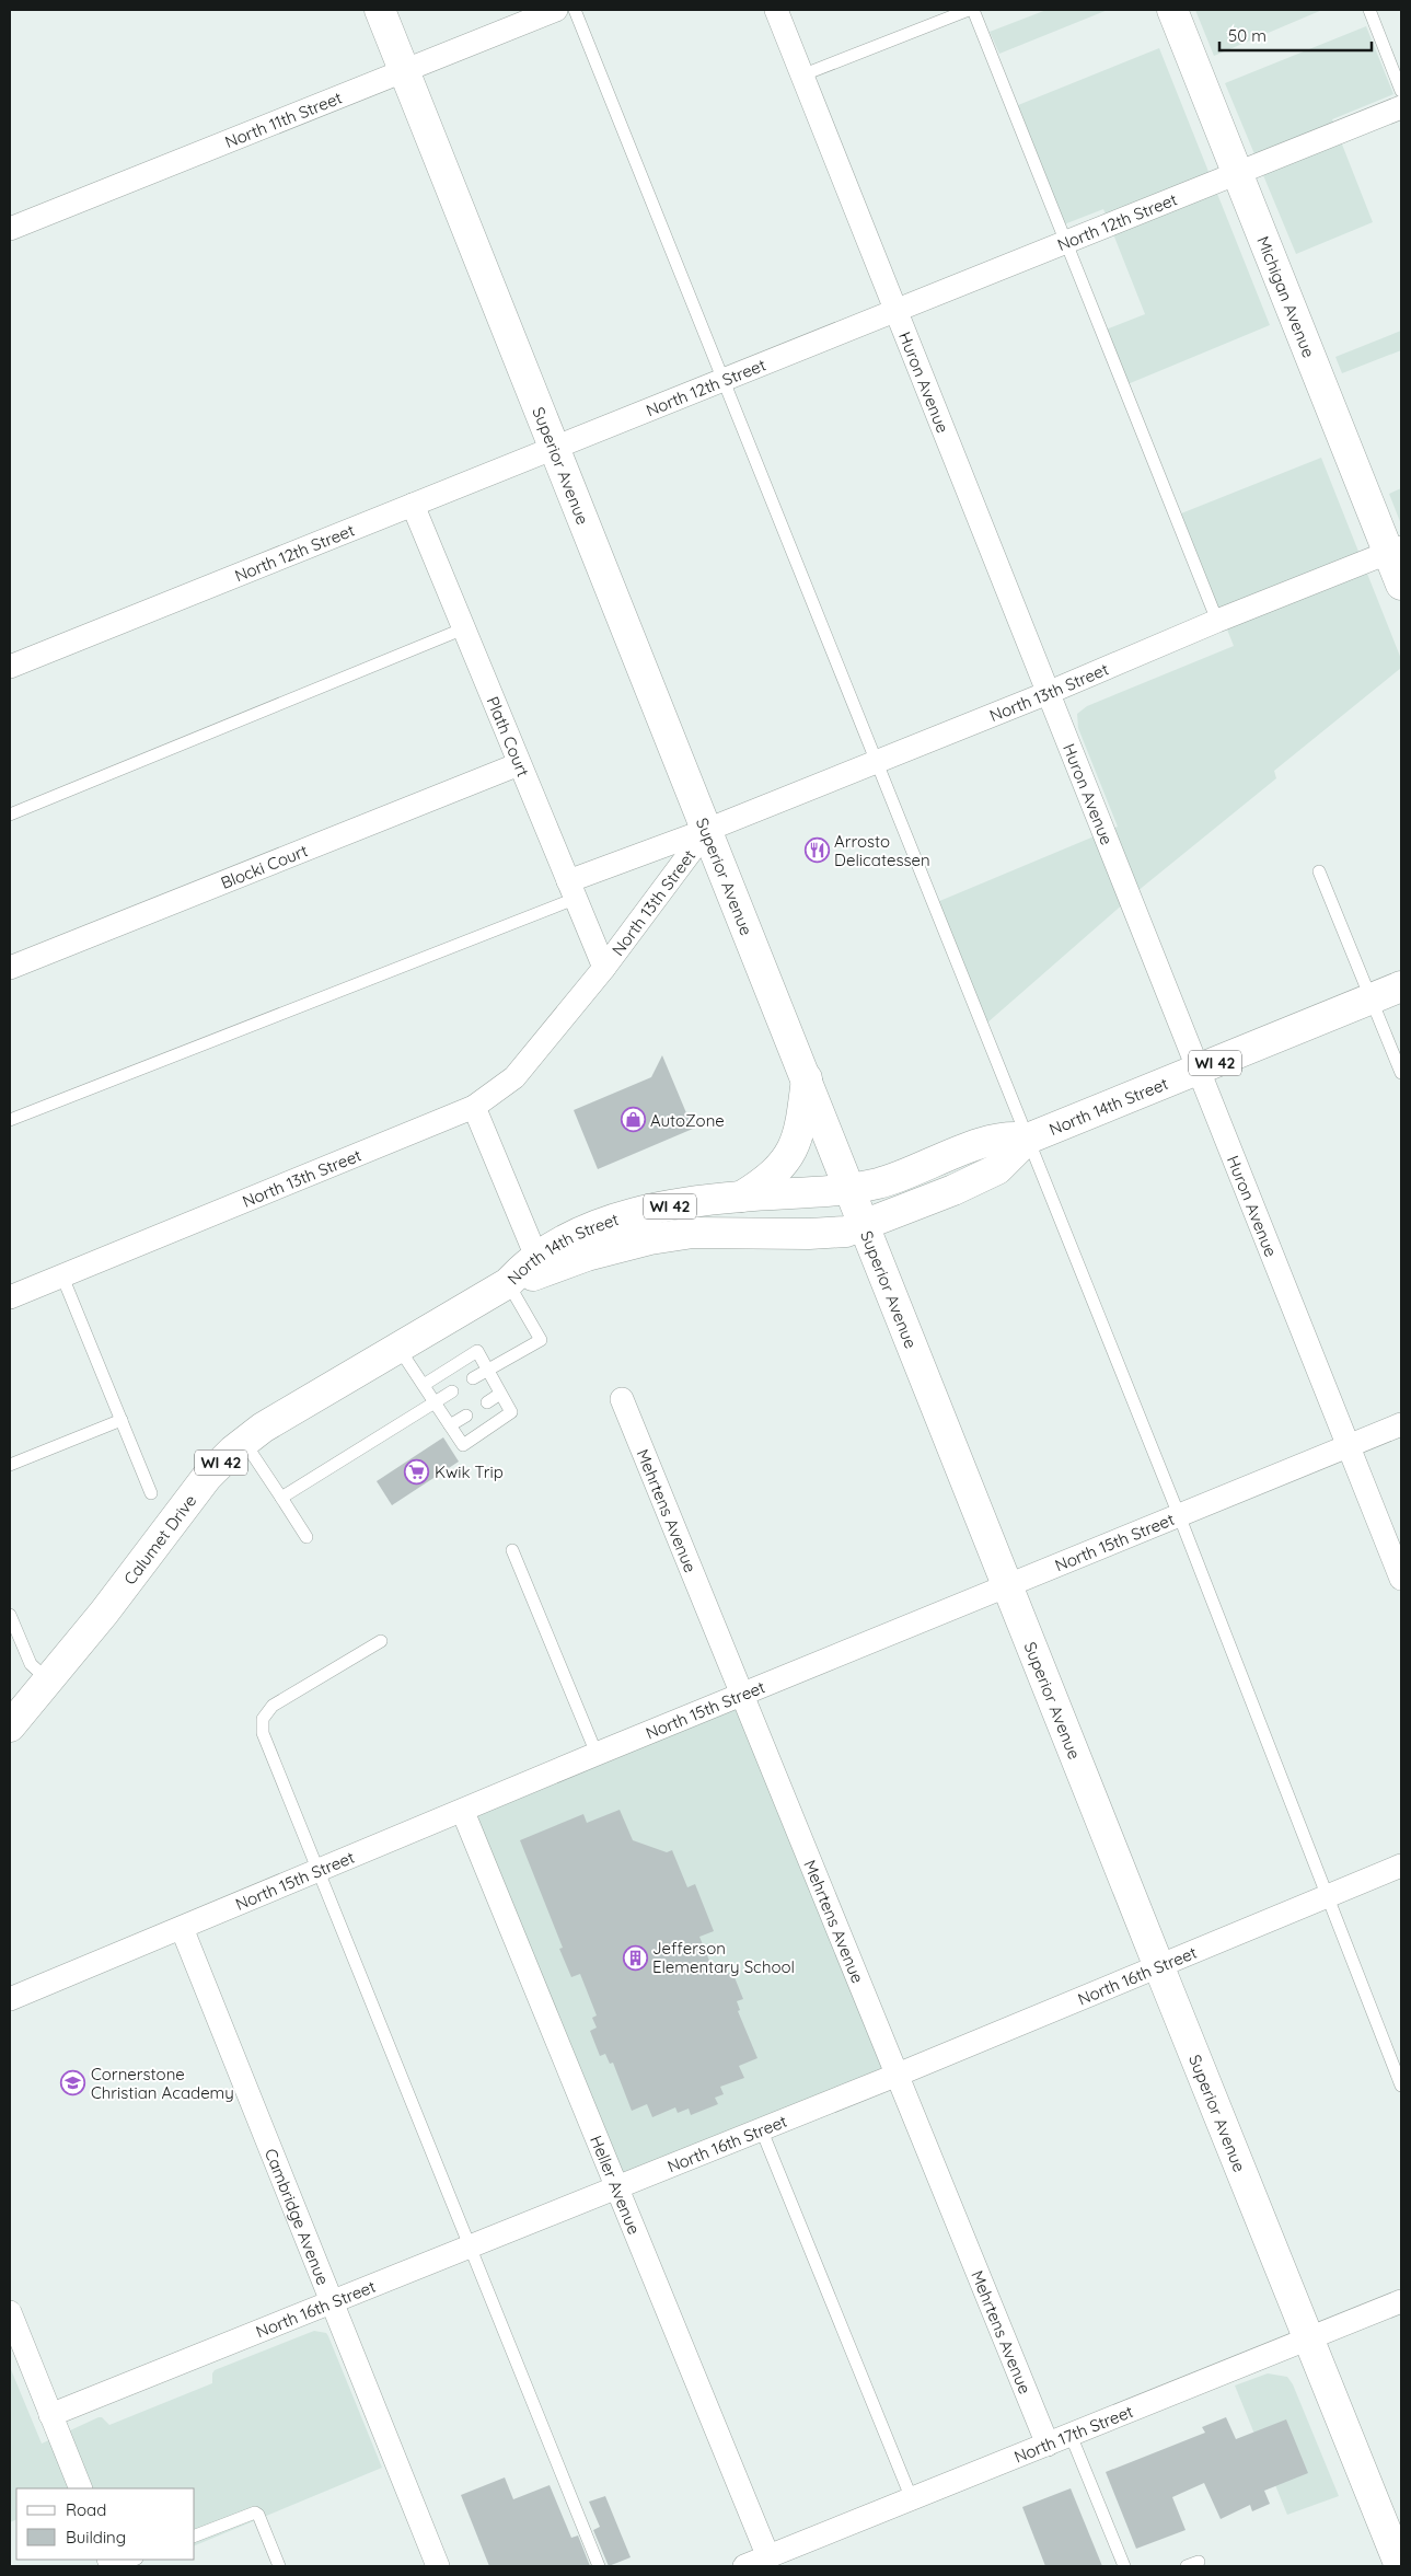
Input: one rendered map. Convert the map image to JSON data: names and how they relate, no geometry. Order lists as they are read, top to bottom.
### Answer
{
  "streets": {
    "street": [
      "North 11th Street",
      "North 12th Street",
      "Michigan Avenue",
      "Huron Avenue",
      "Superior Avenue",
      "North 13th Street",
      "Plath Court",
      "Blocki Court",
      "WI 42",
      "North 14th Street",
      "Mehrtens Avenue",
      "Calumet Drive",
      "North 15th Street",
      "North 16th Street",
      "Heller Avenue",
      "Cambridge Avenue",
      "North 17th Street"
    ]
  },
  "crossings": [
    ["North 11th Street", "Superior Avenue"],
    ["North 12th Street", "Michigan Avenue"],
    ["North 12th Street", "Huron Avenue"],
    ["North 12th Street", "Superior Avenue"],
    ["North 12th Street", "Plath Court"],
    ["Michigan Avenue", "North 13th Street"],
    ["Huron Avenue", "North 13th Street"],
    ["Huron Avenue", "North 14th Street"],
    ["Huron Avenue", "North 15th Street"],
    ["Superior Avenue", "North 13th Street"],
    ["Superior Avenue", "North 14th Street"],
    ["Superior Avenue", "North 15th Street"],
    ["Superior Avenue", "North 16th Street"],
    ["Superior Avenue", "North 17th Street"],
    ["North 13th Street", "Plath Court"],
    ["Plath Court", "Blocki Court"],
    ["North 14th Street", "Calumet Drive"],
    ["Mehrtens Avenue", "North 15th Street"],
    ["Mehrtens Avenue", "North 16th Street"],
    ["Mehrtens Avenue", "North 17th Street"],
    ["North 15th Street", "Heller Avenue"],
    ["North 15th Street", "Cambridge Avenue"],
    ["North 16th Street", "Heller Avenue"],
    ["North 16th Street", "Cambridge Avenue"],
    ["Heller Avenue", "North 17th Street"]
  ],
  "places": {
    "restaurant": ["Arrosto Delicatessen"],
    "shop": ["AutoZone"],
    "supermarket": ["Kwik Trip"],
    "building": ["Jefferson Elementary School"],
    "school or university": ["Cornerstone Christian Academy"]
  },
  "legend": ["Road", "Building"],
  "scale_bar": "50 m"
}
